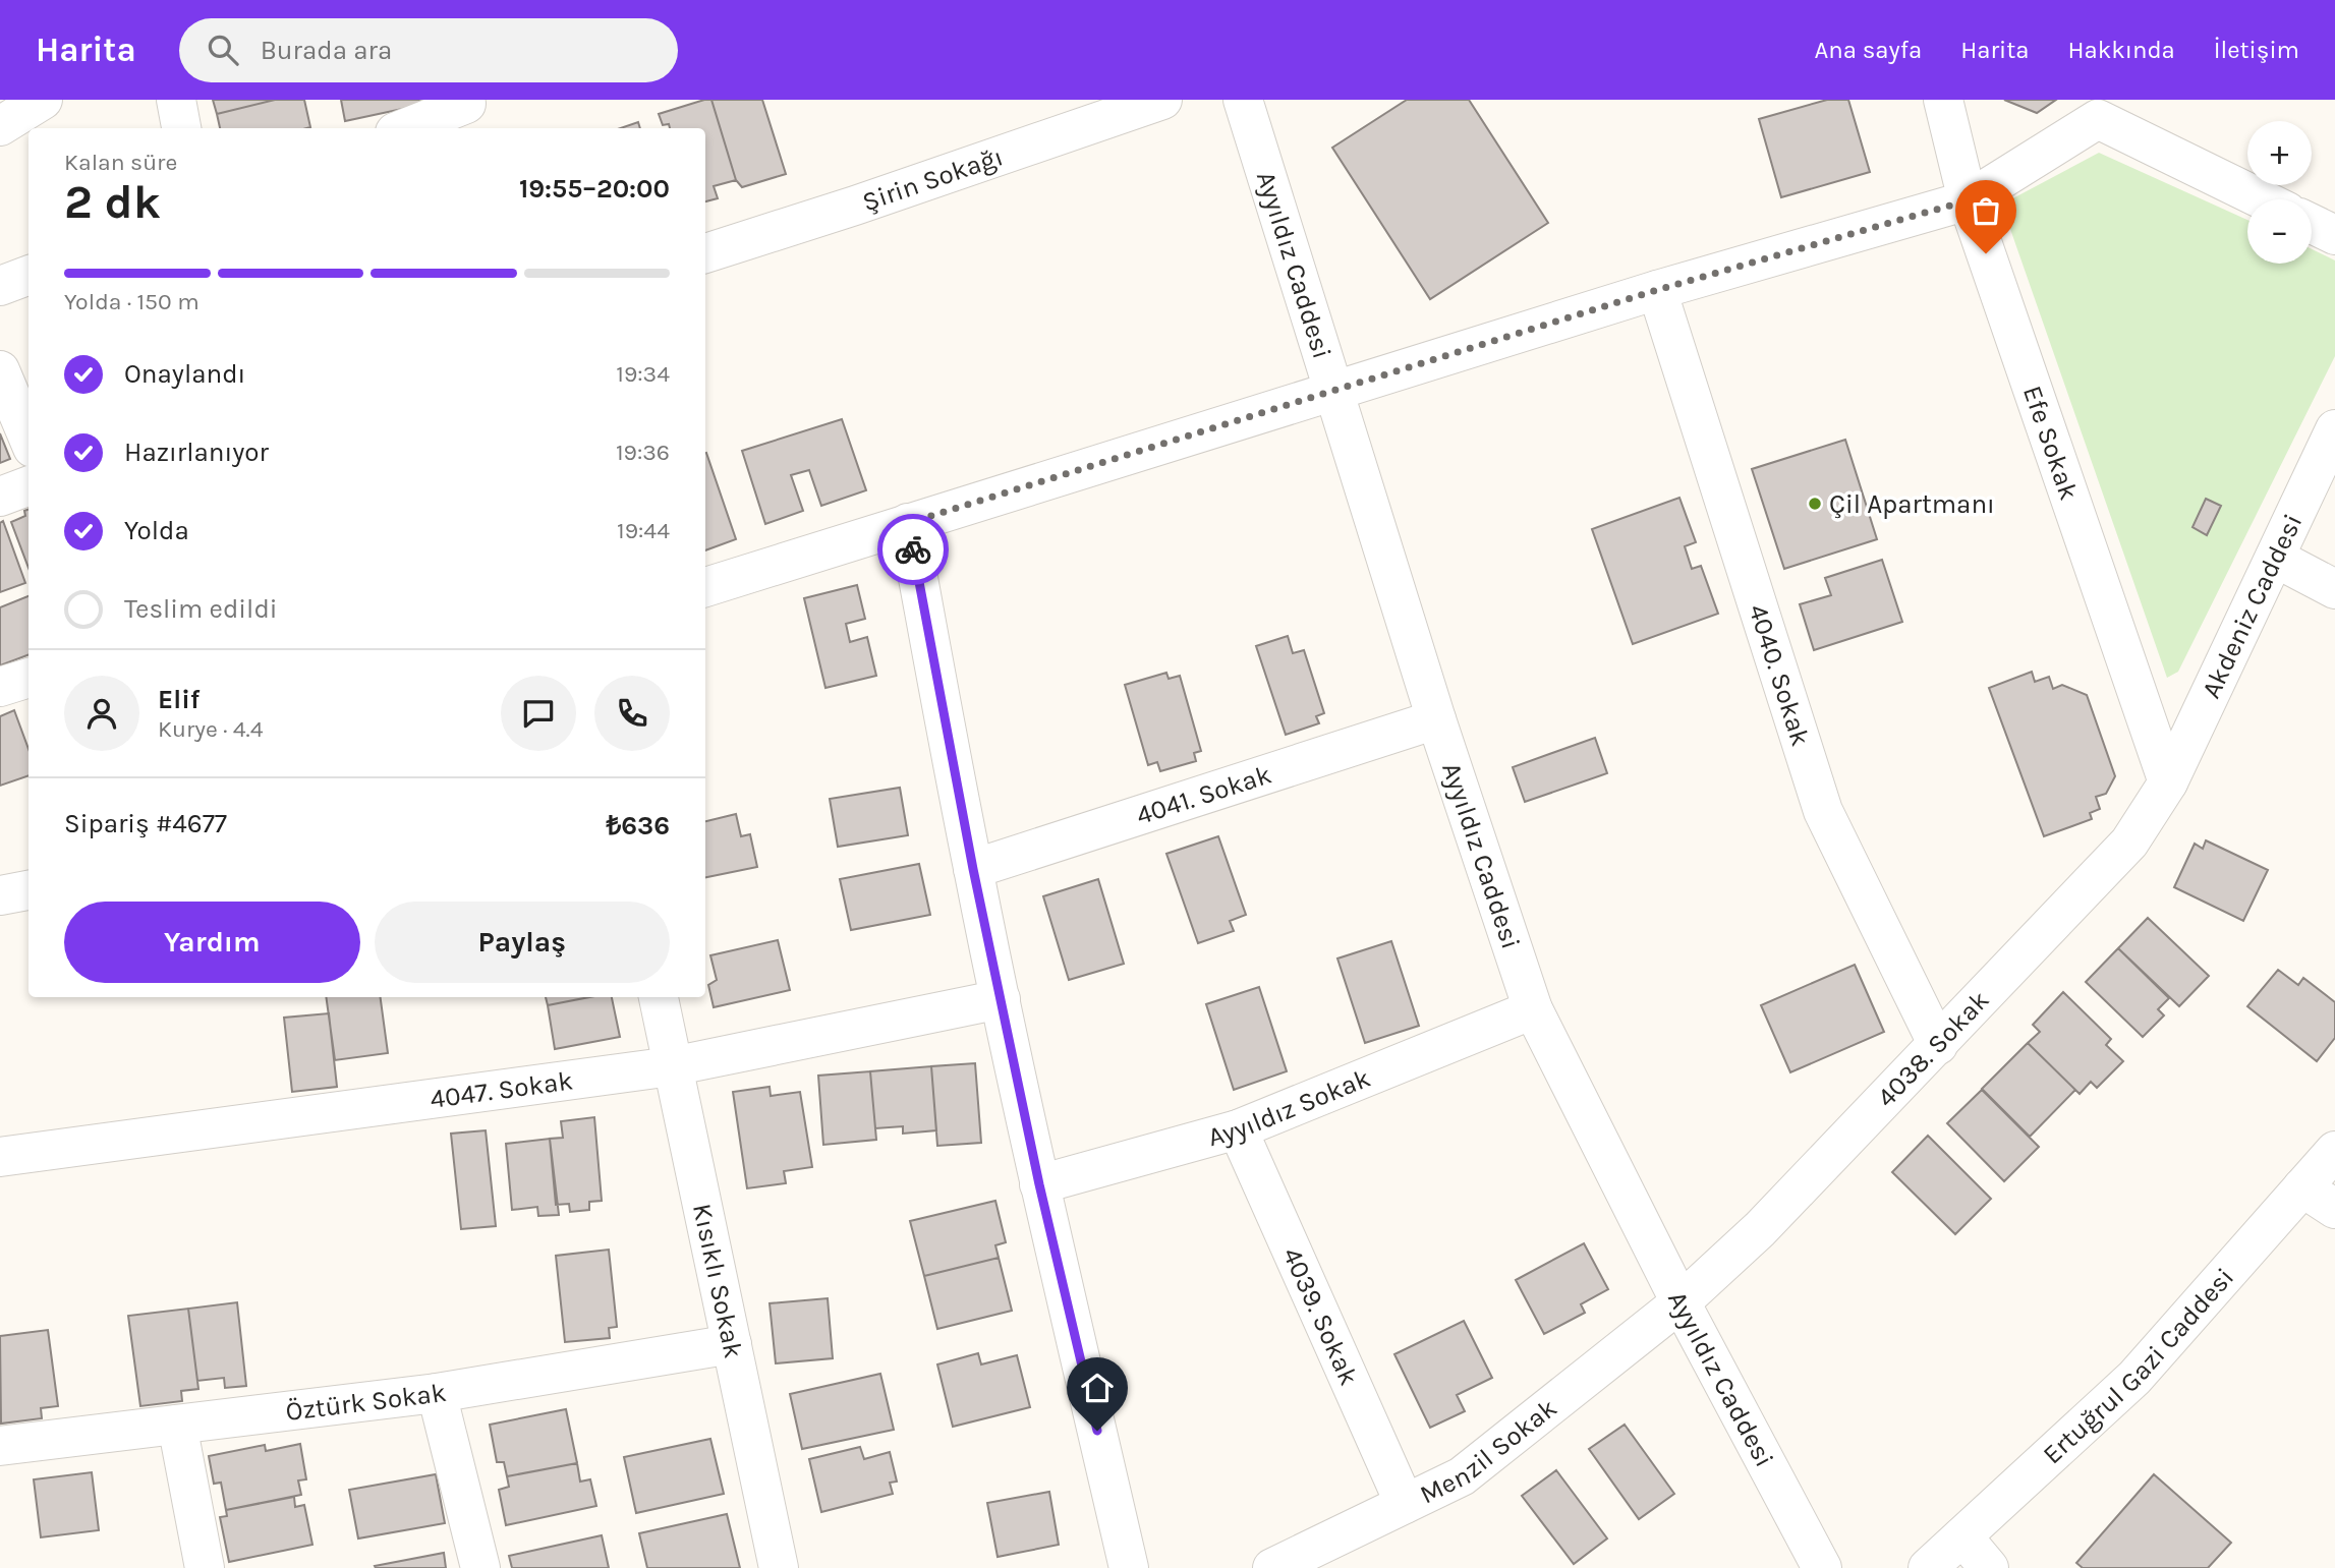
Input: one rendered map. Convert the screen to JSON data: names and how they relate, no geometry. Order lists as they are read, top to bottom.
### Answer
{
  "streets": {
    "street": [
      "Şirin Sokağı",
      "Ayyıldız Caddesi",
      "Efe Sokak",
      "Akdeniz Caddesi",
      "4040. Sokak",
      "4041. Sokak",
      "4038. Sokak",
      "4047. Sokak",
      "Ayyıldız Sokak",
      "Kısıklı Sokak",
      "4039. Sokak",
      "Ertuğrul Gazi Caddesi",
      "Öztürk Sokak",
      "Menzil Sokak"
    ]
  },
  "crossings": [
    ["Ayyıldız Caddesi", "4041. Sokak"],
    ["Ayyıldız Caddesi", "4038. Sokak"],
    ["Ayyıldız Caddesi", "Ayyıldız Sokak"],
    ["Ayyıldız Caddesi", "Menzil Sokak"],
    ["Efe Sokak", "Akdeniz Caddesi"],
    ["Efe Sokak", "4038. Sokak"],
    ["Akdeniz Caddesi", "4038. Sokak"],
    ["4040. Sokak", "4038. Sokak"],
    ["4038. Sokak", "Menzil Sokak"],
    ["4047. Sokak", "Kısıklı Sokak"],
    ["Ayyıldız Sokak", "4039. Sokak"],
    ["Kısıklı Sokak", "Öztürk Sokak"],
    ["4039. Sokak", "Menzil Sokak"]
  ],
  "places": ["Çil Apartmanı"],
  "page": {
    "header": "Harita",
    "search": "Burada ara",
    "nav": [
      "Ana sayfa",
      "Harita",
      "Hakkında",
      "İletişim"
    ],
    "map_buttons": ["+", "−"],
    "heading": ["2 dk", "Kalan süre", "19:55–20:00"],
    "panel": [
      "Elif",
      "Kurye · 4.4",
      "Sipariş #4677",
      "₺636"
    ],
    "bar": "Yolda · 150 m",
    "list": [
      ["Onaylandı", "19:34"],
      ["Hazırlanıyor", "19:36"],
      ["Yolda", "19:44"],
      "Teslim edildi"
    ],
    "buttons": ["Yardım", "Paylaş"]
  }
}
